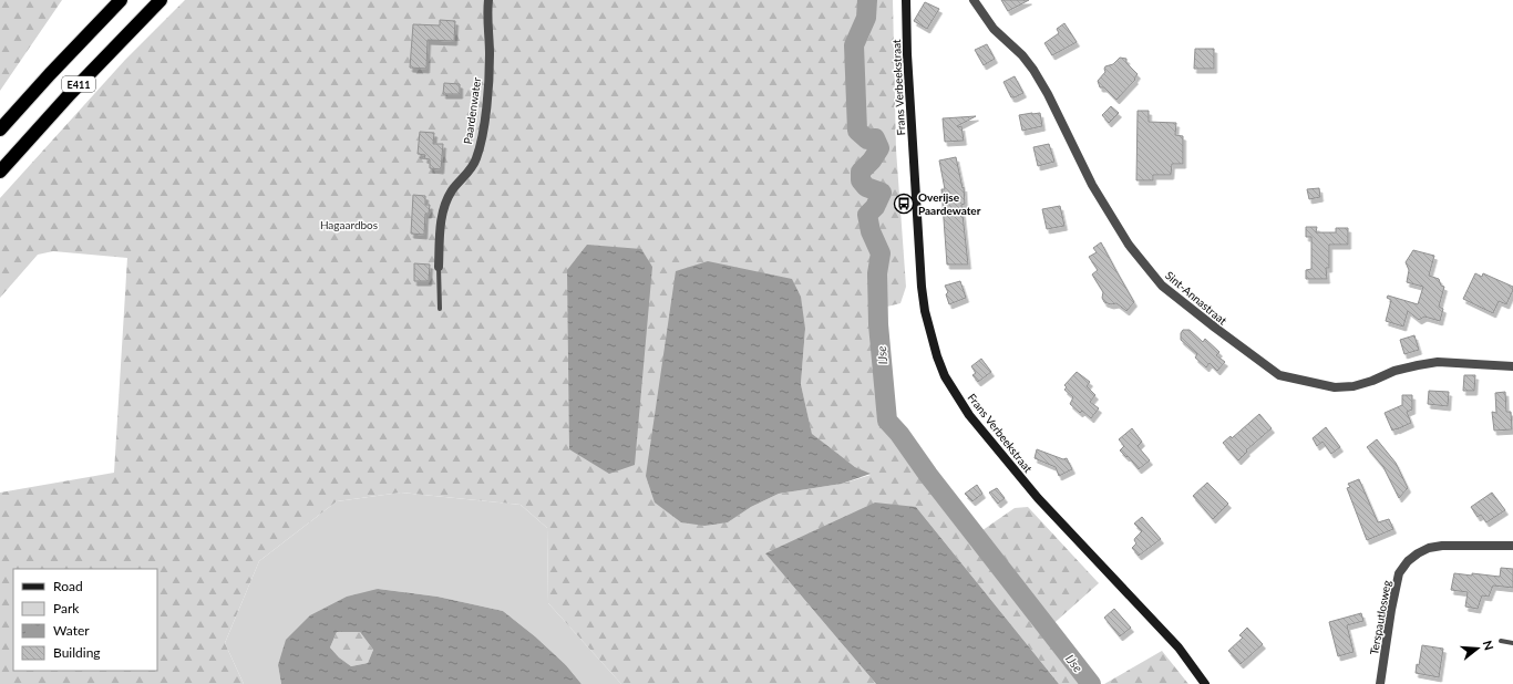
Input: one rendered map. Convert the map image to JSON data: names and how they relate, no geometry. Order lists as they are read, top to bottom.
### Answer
{
  "streets": {
    "highway": ["E411"],
    "main road": ["Frans Verbeekstraat"],
    "street": ["Paardenwater", "Sint-Annastraat", "Terspautlosweg"]
  },
  "water": ["IJse"],
  "parks": ["Hagaardbos"],
  "places": {
    "bus stop": ["Overijse Paardewater"]
  },
  "legend": [
    "Road",
    "Park",
    "Water",
    "Building"
  ],
  "north": "right"
}
